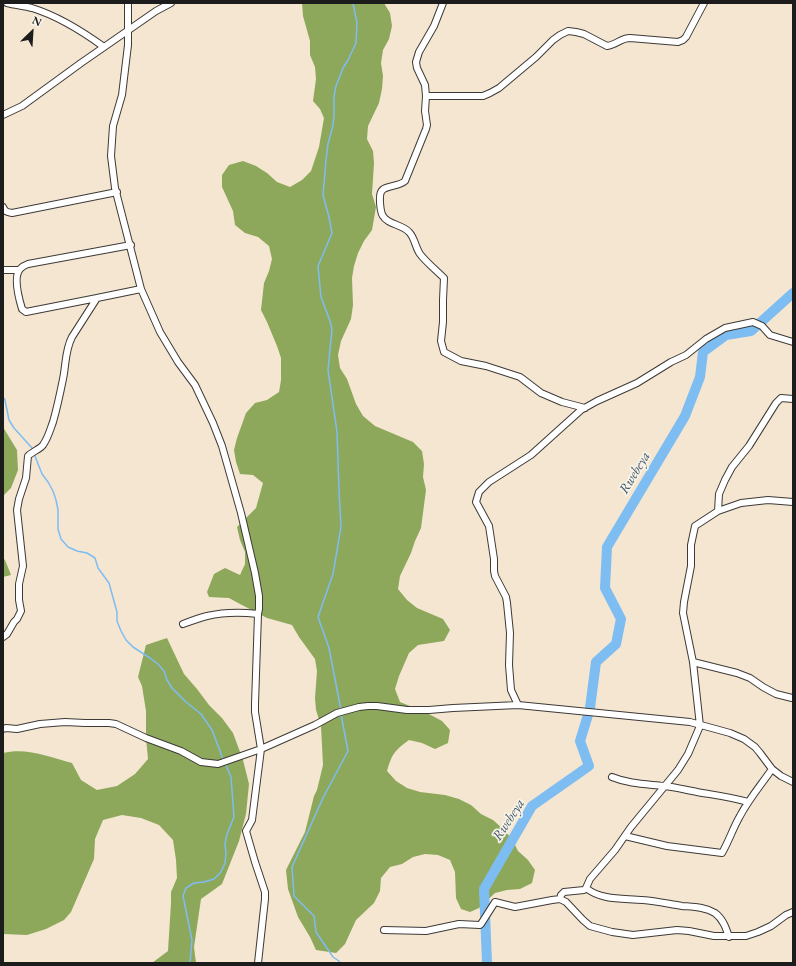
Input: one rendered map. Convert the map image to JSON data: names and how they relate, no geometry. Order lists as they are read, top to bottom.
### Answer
{
  "water": ["Rwebeya"],
  "north": "top right"
}
